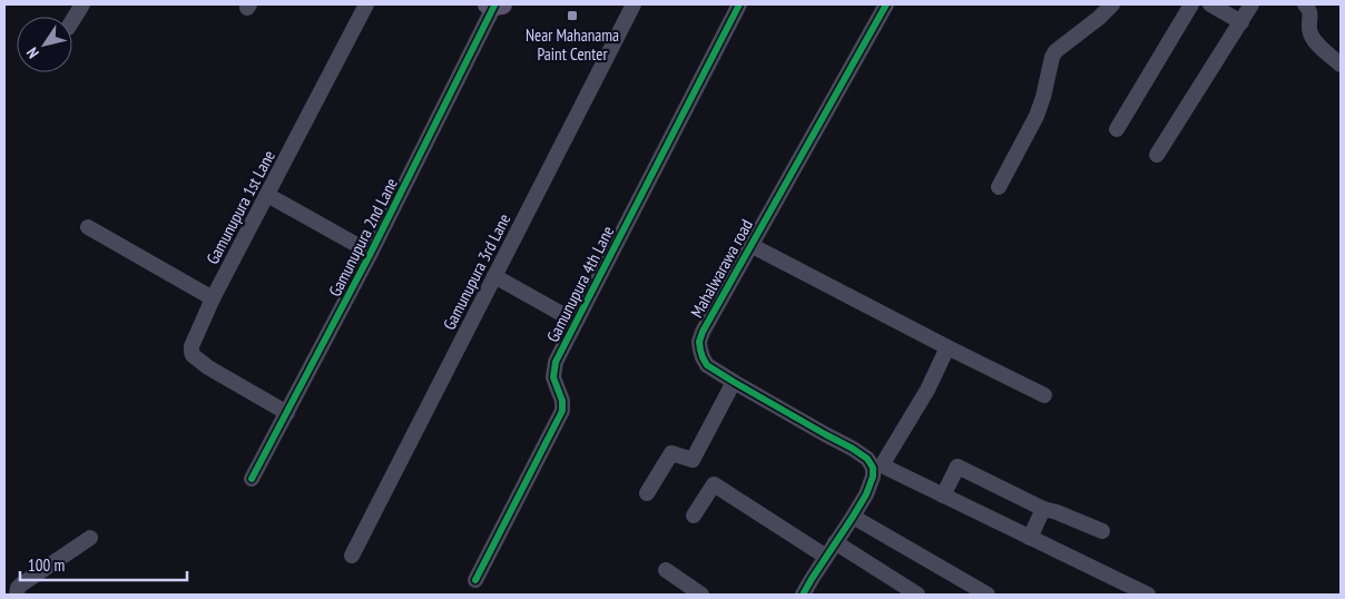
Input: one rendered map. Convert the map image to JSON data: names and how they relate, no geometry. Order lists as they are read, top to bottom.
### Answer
{
  "streets": {
    "street": [
      "Gamunupura 1st Lane",
      "Gamunupura 2nd Lane",
      "Mahalwarawa road",
      "Gamunupura 3rd Lane",
      "Gamunupura 4th Lane"
    ]
  },
  "crossings": [
    ["Gamunupura 1st Lane", "Gamunupura 2nd Lane"]
  ],
  "places": {
    "transit": ["Near Mahanama Paint Center"]
  },
  "scale_bar": "100 m",
  "north": "bottom left"
}
